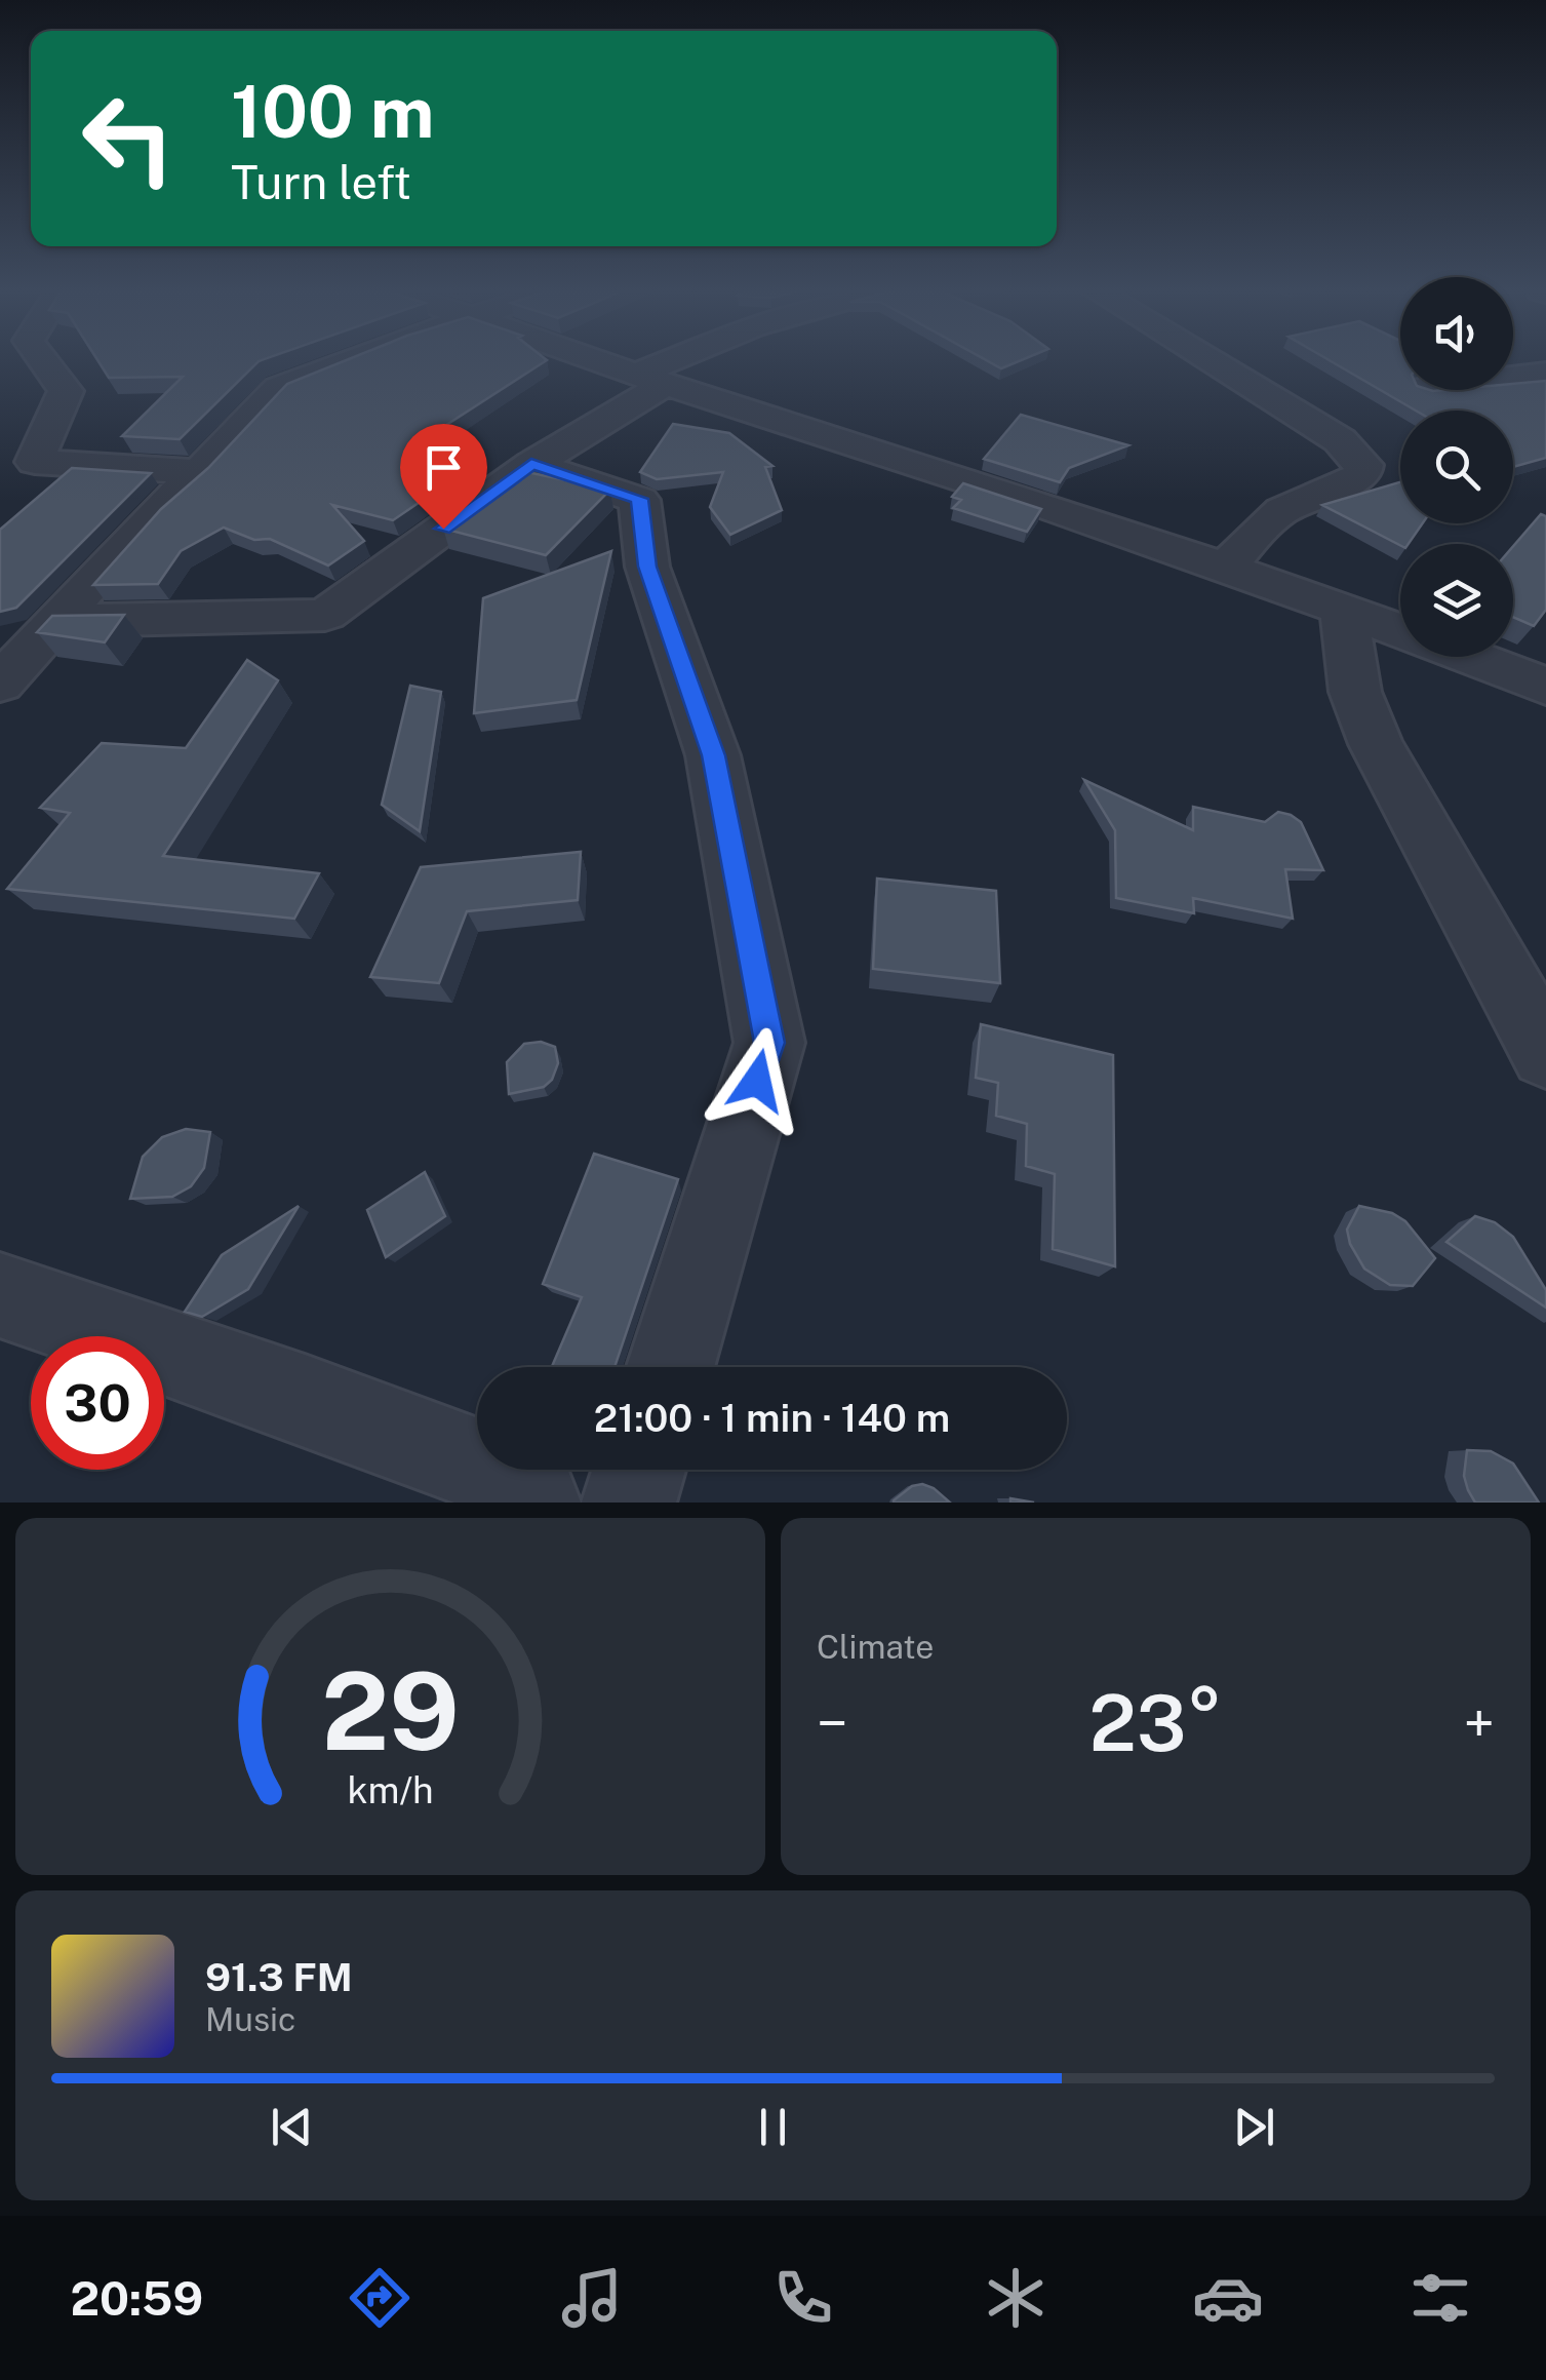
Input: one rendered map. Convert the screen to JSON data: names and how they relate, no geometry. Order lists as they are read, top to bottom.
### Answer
{
  "page": {
    "turn": ["100 m", "Turn left"],
    "limit": "30",
    "trip": "21:00 · 1 min · 140 m",
    "tile": "Climate",
    "heat": ["−", "23°", "+"],
    "song": ["91.3 FM", "Music"],
    "tabs": "20:59",
    "gauge": ["29", "km/h"]
  }
}
